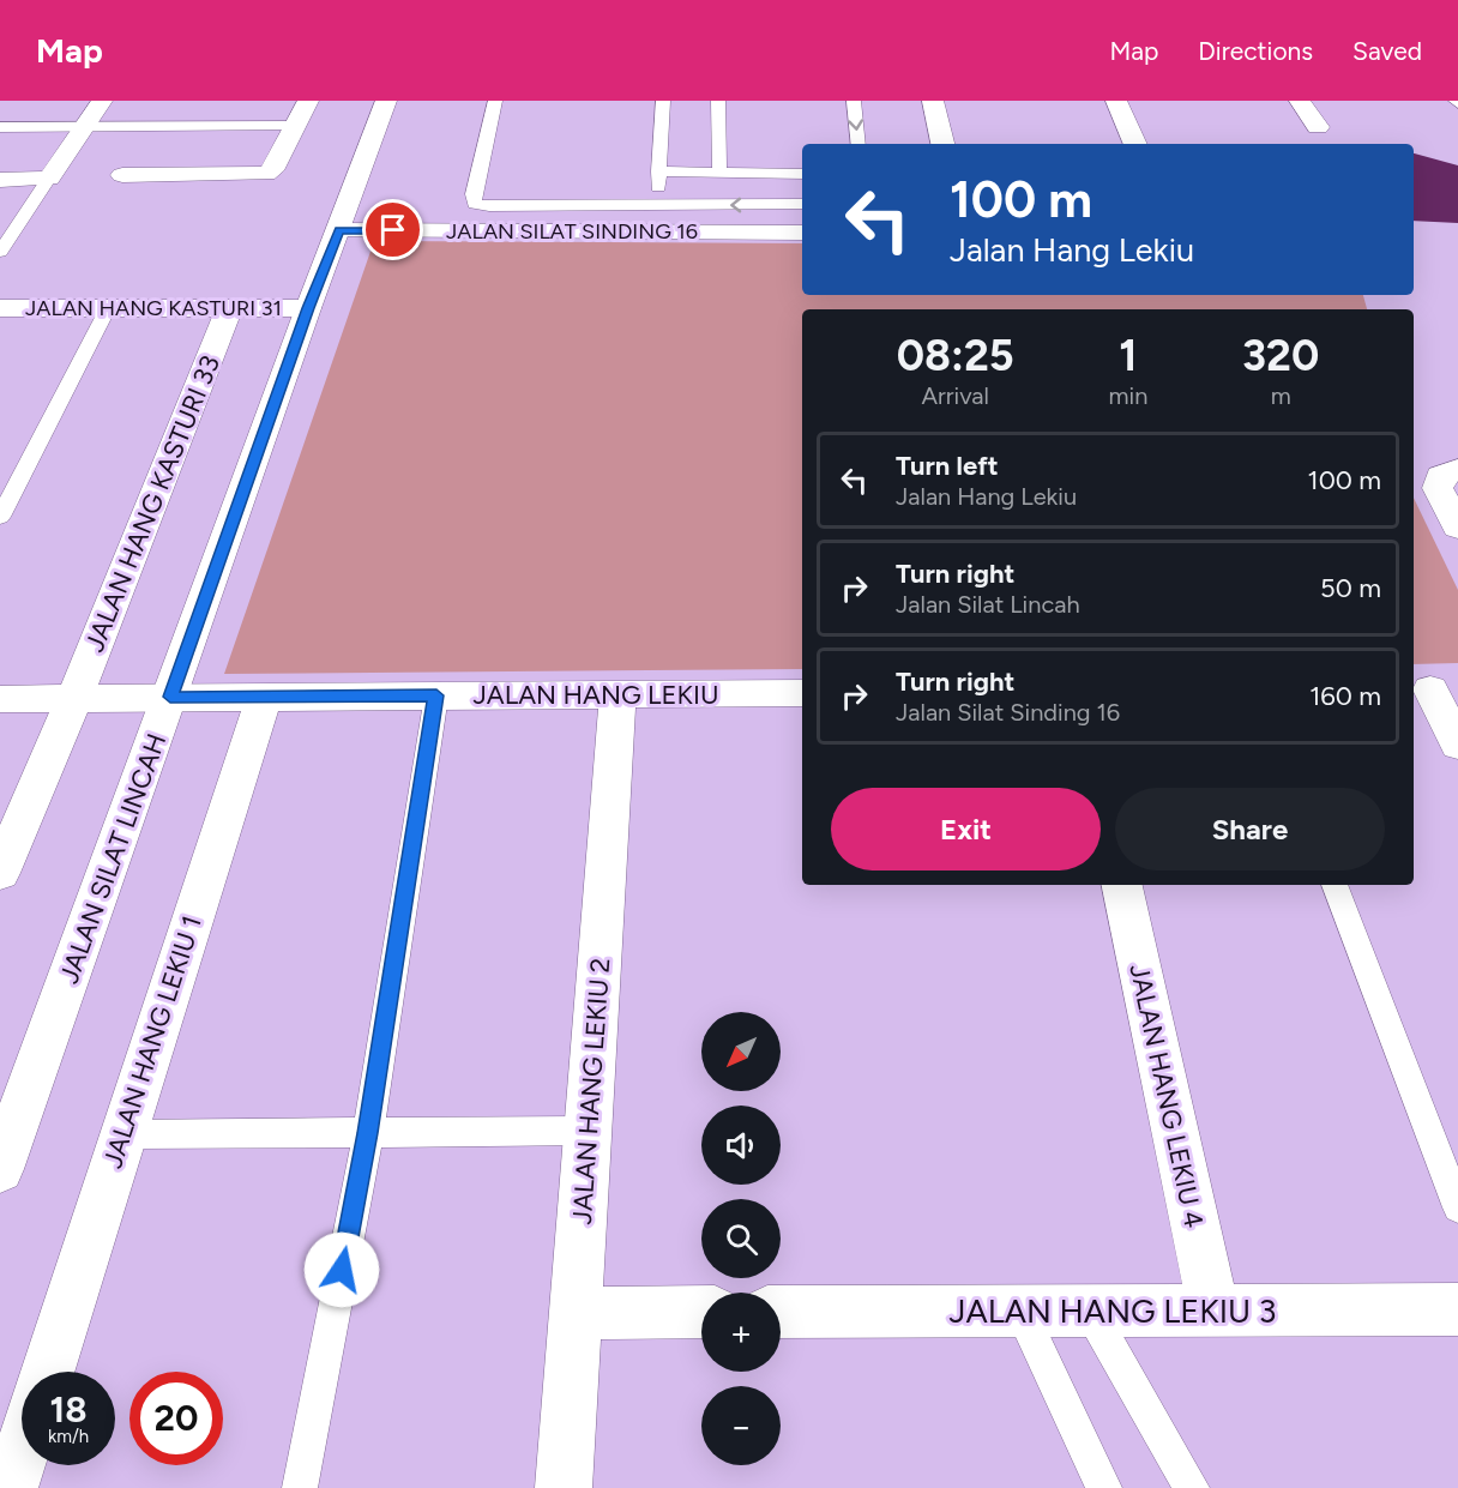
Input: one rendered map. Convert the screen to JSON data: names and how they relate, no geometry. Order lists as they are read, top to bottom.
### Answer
{
  "streets": {
    "street": [
      "JALAN SILAT SINDING 16",
      "JALAN HANG KASTURI 31",
      "JALAN HANG KASTURI 33",
      "JALAN HANG LEKIU",
      "JALAN SILAT LINCAH",
      "JALAN HANG LEKIU 1",
      "JALAN HANG LEKIU 2",
      "JALAN HANG LEKIU 4",
      "JALAN HANG LEKIU 3"
    ]
  },
  "crossings": [
    ["JALAN SILAT SINDING 16", "JALAN SILAT LINCAH"],
    ["JALAN HANG KASTURI 31", "JALAN HANG KASTURI 33"],
    ["JALAN HANG KASTURI 31", "JALAN SILAT LINCAH"],
    ["JALAN HANG KASTURI 33", "JALAN HANG LEKIU"],
    ["JALAN HANG LEKIU", "JALAN SILAT LINCAH"],
    ["JALAN HANG LEKIU", "JALAN HANG LEKIU 1"],
    ["JALAN HANG LEKIU", "JALAN HANG LEKIU 2"],
    ["JALAN HANG LEKIU 4", "JALAN HANG LEKIU 3"]
  ],
  "north": "bottom left",
  "page": {
    "header": "Map",
    "nav": ["Map", "Directions", "Saved"],
    "turn": ["100 m", "Jalan Hang Lekiu"],
    "eta": [
      "08:25",
      "Arrival",
      "1",
      "min",
      "320",
      "m"
    ],
    "list": [
      {
        "name": "Turn left",
        "note": "Jalan Hang Lekiu",
        "value": "100 m"
      },
      {
        "name": "Turn right",
        "note": "Jalan Silat Lincah",
        "value": "50 m"
      },
      {
        "name": "Turn right",
        "note": "Jalan Silat Sinding 16",
        "value": "160 m"
      }
    ],
    "buttons": ["Exit", "Share"],
    "map_buttons": ["+", "−"],
    "speed": "18 km/h",
    "limit": "20"
  }
}
